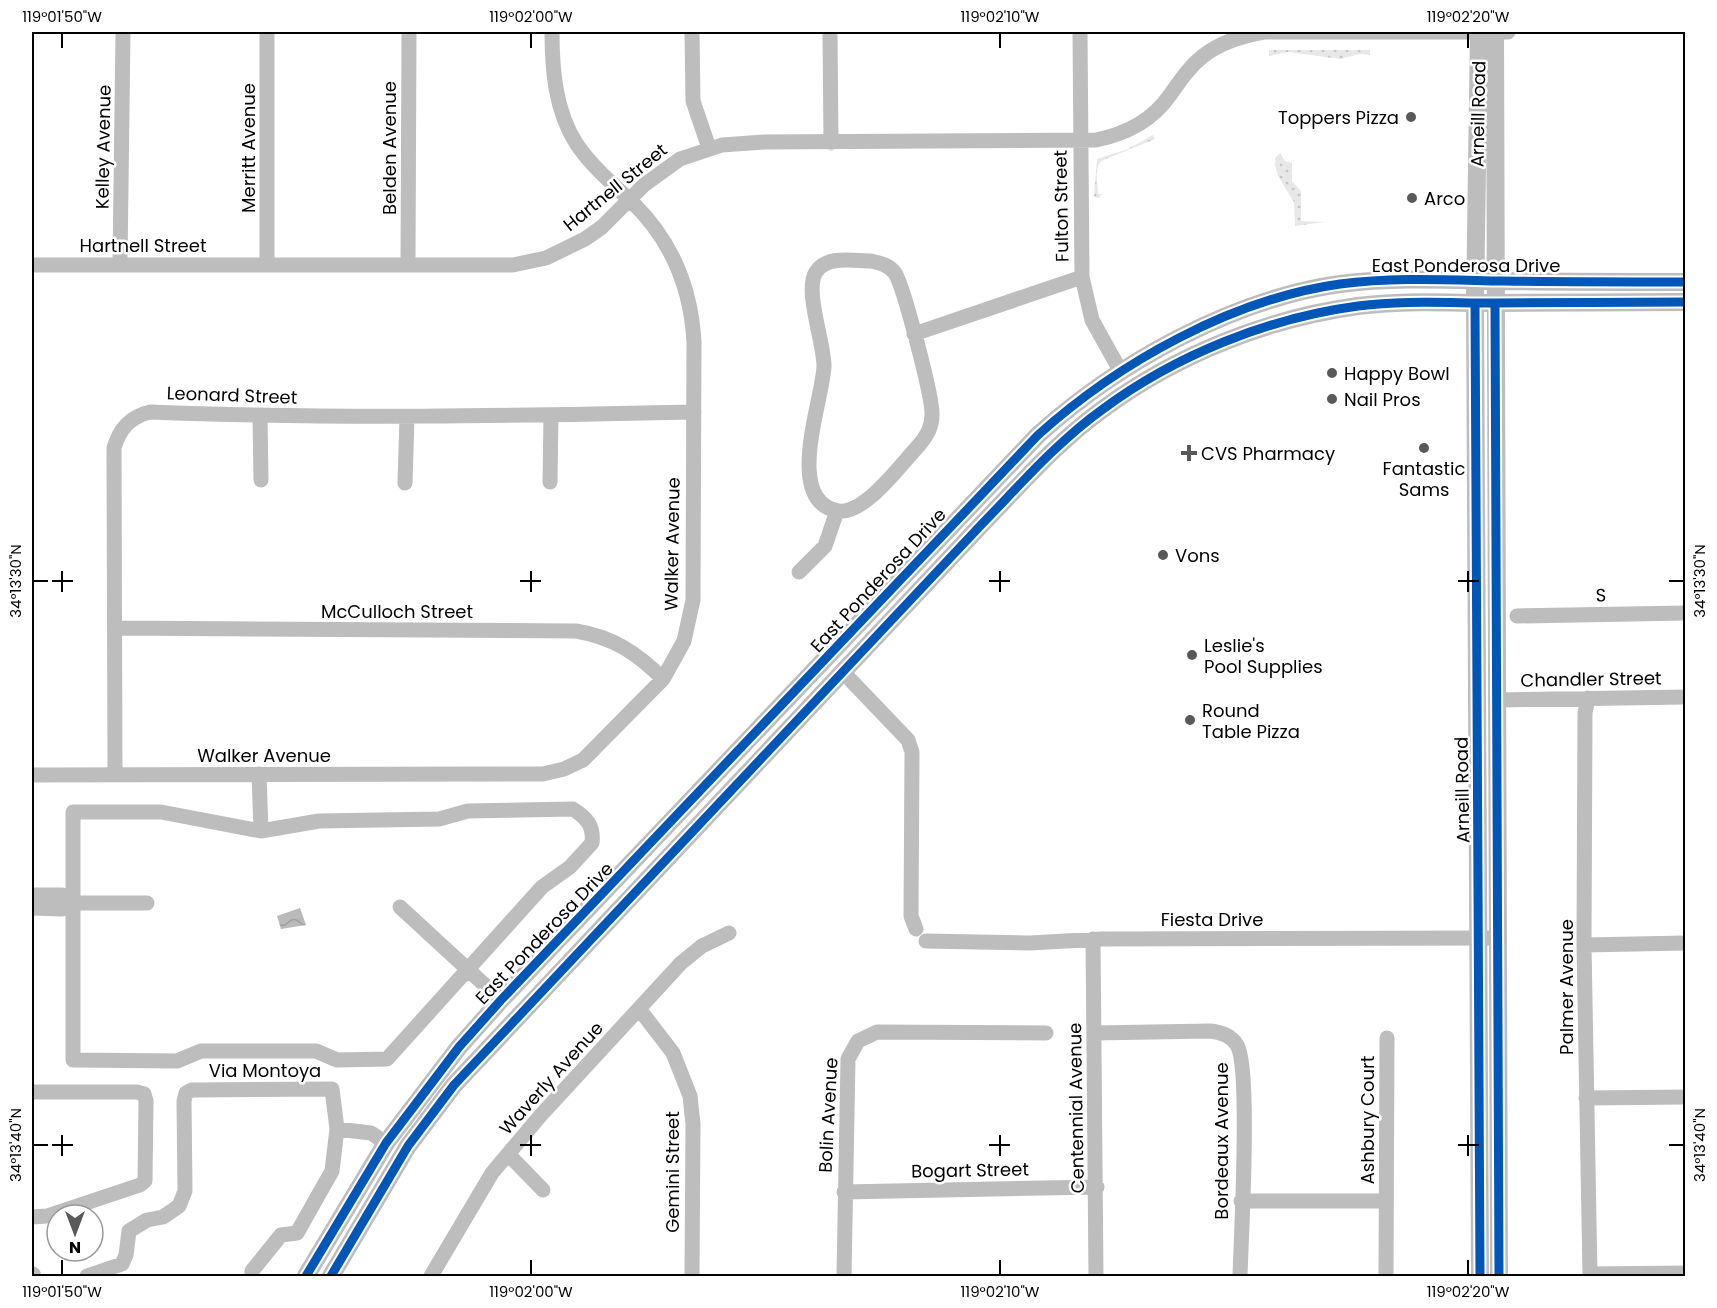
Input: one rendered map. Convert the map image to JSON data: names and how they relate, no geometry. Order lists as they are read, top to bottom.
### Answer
{
  "streets": {
    "main road": ["Arneill Road", "East Ponderosa Drive"],
    "street": [
      "Kelley Avenue",
      "Merritt Avenue",
      "Belden Avenue",
      "Hartnell Street",
      "Fulton Street",
      "Leonard Street",
      "Walker Avenue",
      "S",
      "McCulloch Street",
      "Chandler Street",
      "Fiesta Drive",
      "Palmer Avenue",
      "Via Montoya",
      "Waverly Avenue",
      "Centennial Avenue",
      "Bolin Avenue",
      "Ashbury Court",
      "Bordeaux Avenue",
      "Bogart Street",
      "Gemini Street"
    ]
  },
  "crossings": [
    ["Arneill Road", "Hartnell Street"],
    ["Arneill Road", "East Ponderosa Drive"],
    ["Arneill Road", "Chandler Street"],
    ["Arneill Road", "Fiesta Drive"],
    ["Kelley Avenue", "Hartnell Street"],
    ["Merritt Avenue", "Hartnell Street"],
    ["Belden Avenue", "Hartnell Street"],
    ["Hartnell Street", "Fulton Street"],
    ["Hartnell Street", "Walker Avenue"],
    ["Fulton Street", "East Ponderosa Drive"],
    ["East Ponderosa Drive", "Fiesta Drive"],
    ["Leonard Street", "Walker Avenue"],
    ["Leonard Street", "McCulloch Street"],
    ["Walker Avenue", "McCulloch Street"],
    ["Chandler Street", "Palmer Avenue"],
    ["Fiesta Drive", "Centennial Avenue"],
    ["Waverly Avenue", "Gemini Street"],
    ["Centennial Avenue", "Bordeaux Avenue"],
    ["Centennial Avenue", "Bogart Street"],
    ["Bolin Avenue", "Bogart Street"],
    ["Ashbury Court", "Bordeaux Avenue"]
  ],
  "places": {
    "other": [
      "Toppers Pizza",
      "Arco",
      "Happy Bowl",
      "Nail Pros",
      "Fantastic Sams",
      "Vons",
      "Leslie's Pool Supplies",
      "Round Table Pizza"
    ],
    "health": ["CVS Pharmacy"]
  },
  "north": "bottom",
  "coordinates": [
    "119°01'50\"W",
    "119°02'00\"W",
    "119°02'10\"W",
    "119°02'20\"W",
    "34°13'30\"N",
    "34°13'40\"N"
  ]
}
